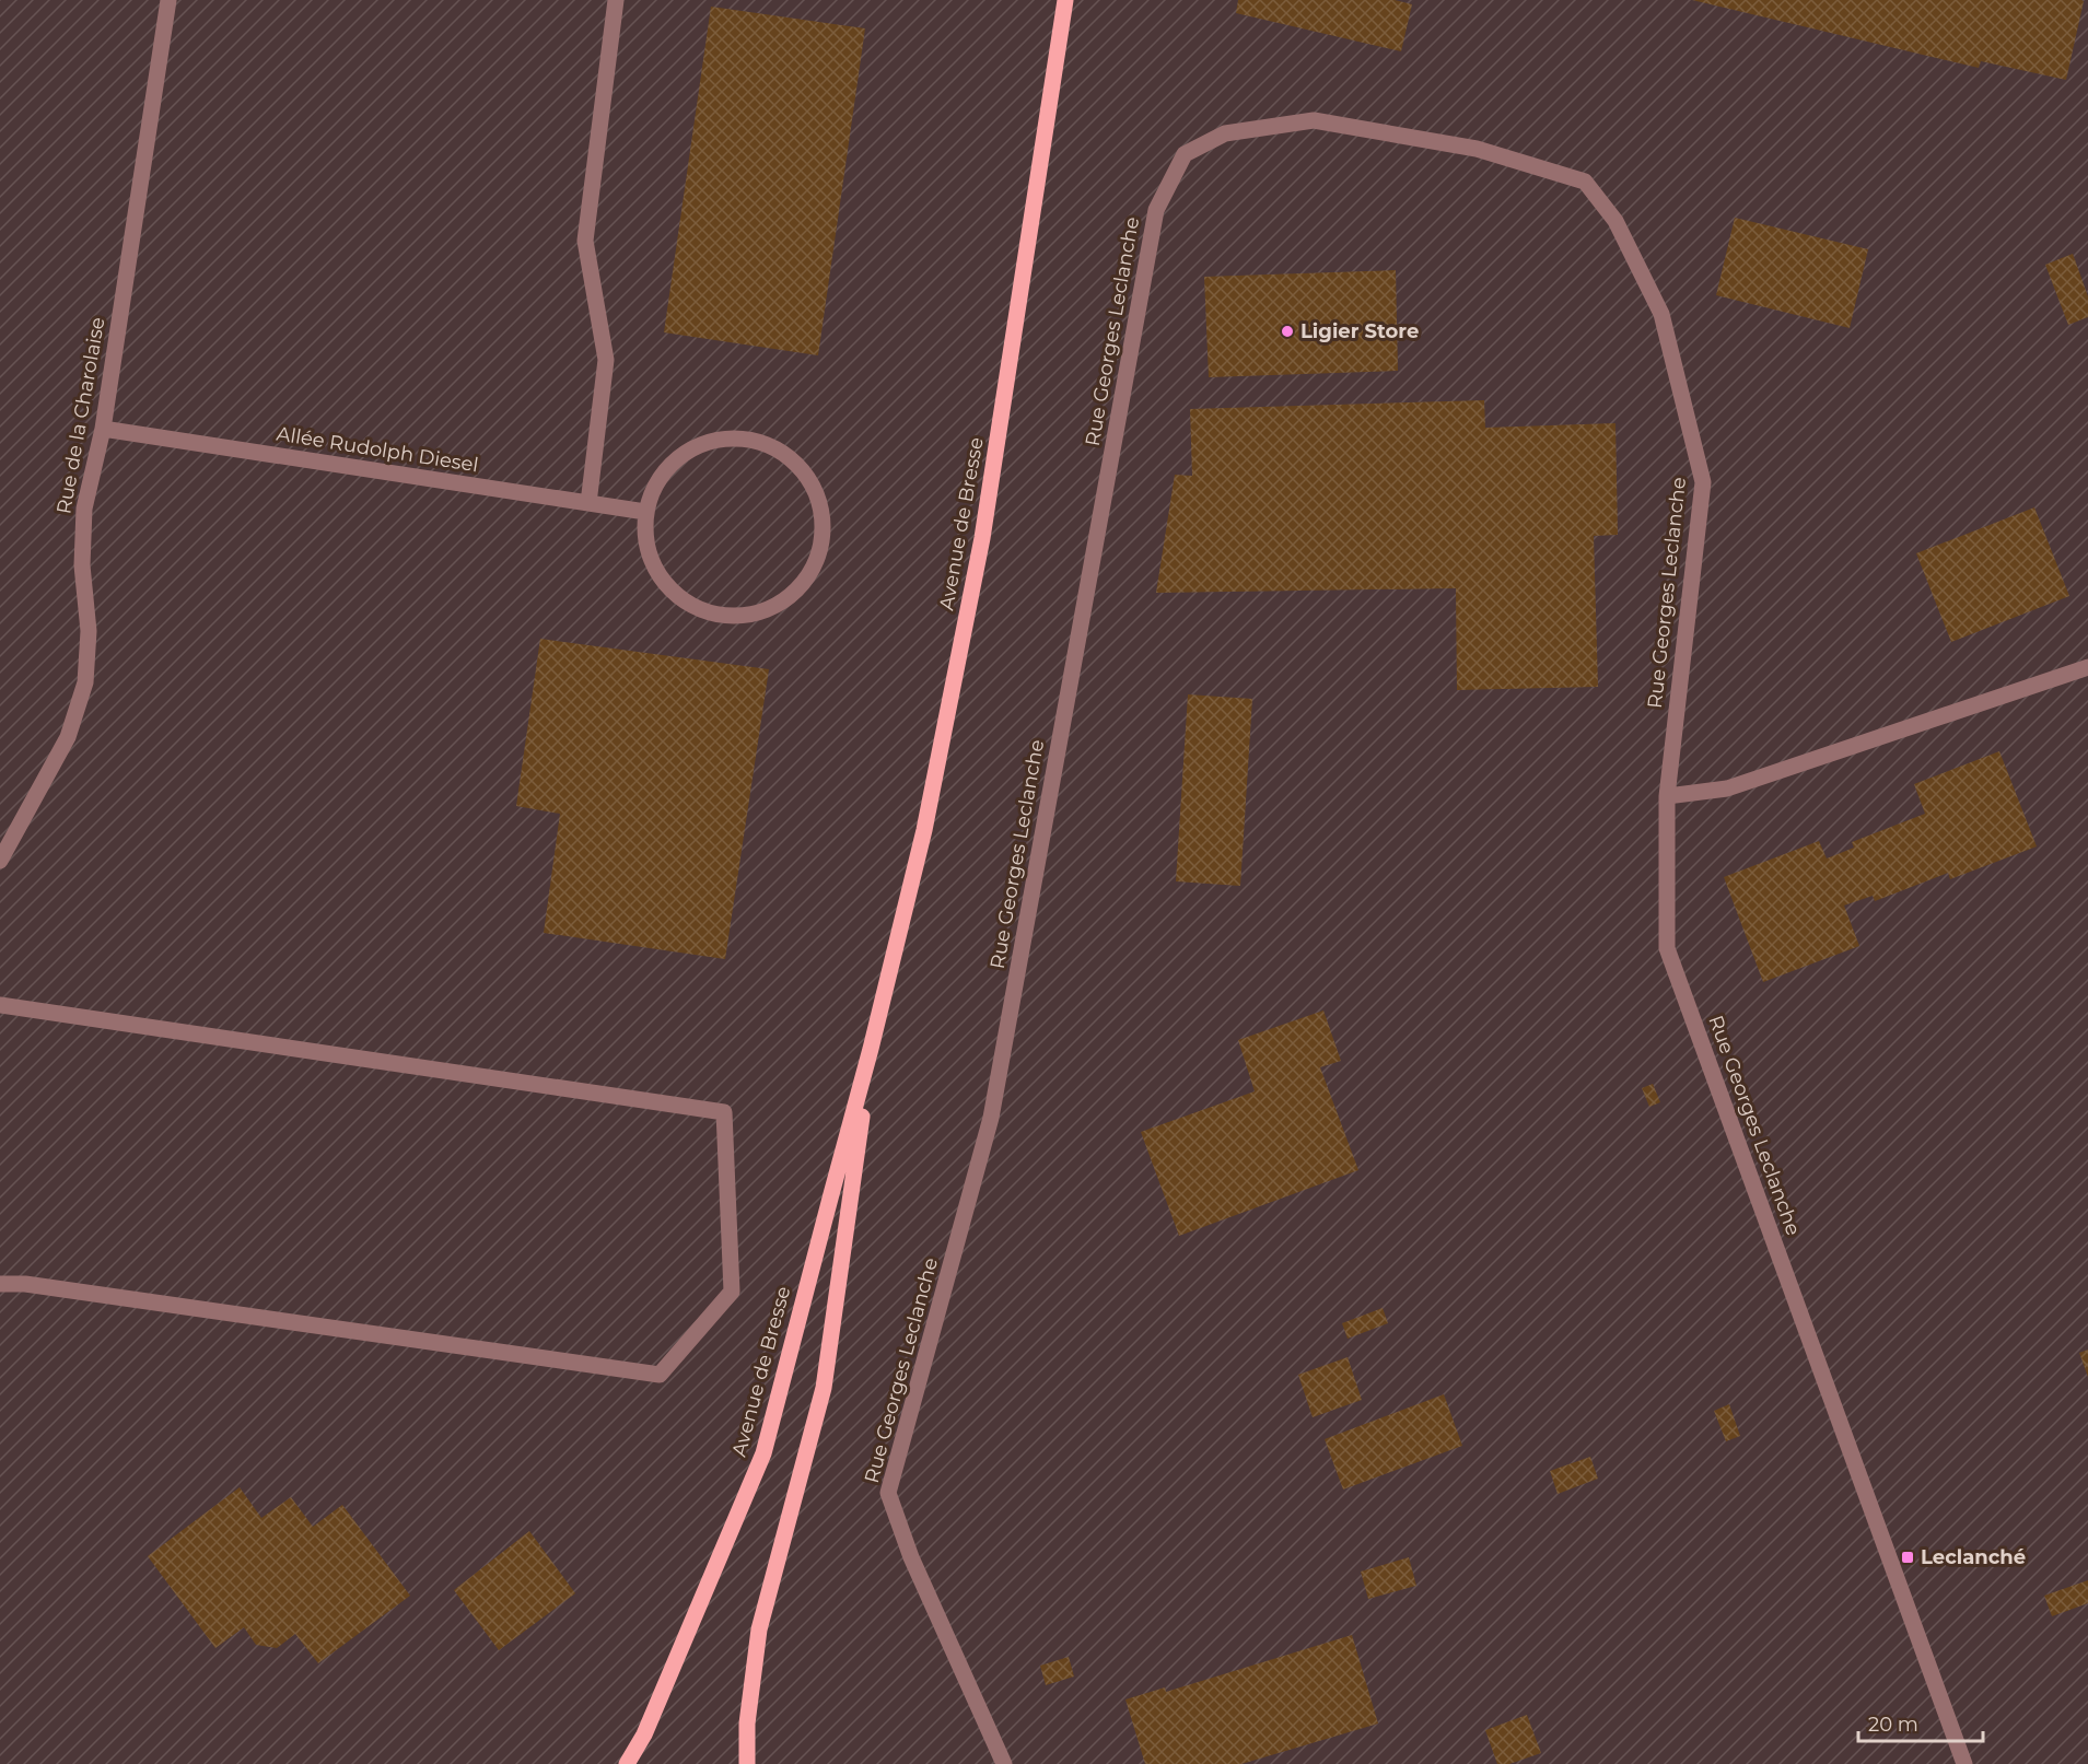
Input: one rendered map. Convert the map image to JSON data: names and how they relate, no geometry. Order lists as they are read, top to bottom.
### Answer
{
  "streets": {
    "main road": ["Avenue de Bresse"],
    "street": ["Rue Georges Leclanche", "Rue de la Charolaise", "Allée Rudolph Diesel"]
  },
  "crossings": [
    ["Rue de la Charolaise", "Allée Rudolph Diesel"]
  ],
  "places": {
    "other": ["Ligier Store"],
    "transit": ["Leclanché"]
  },
  "scale_bar": "20 m"
}
